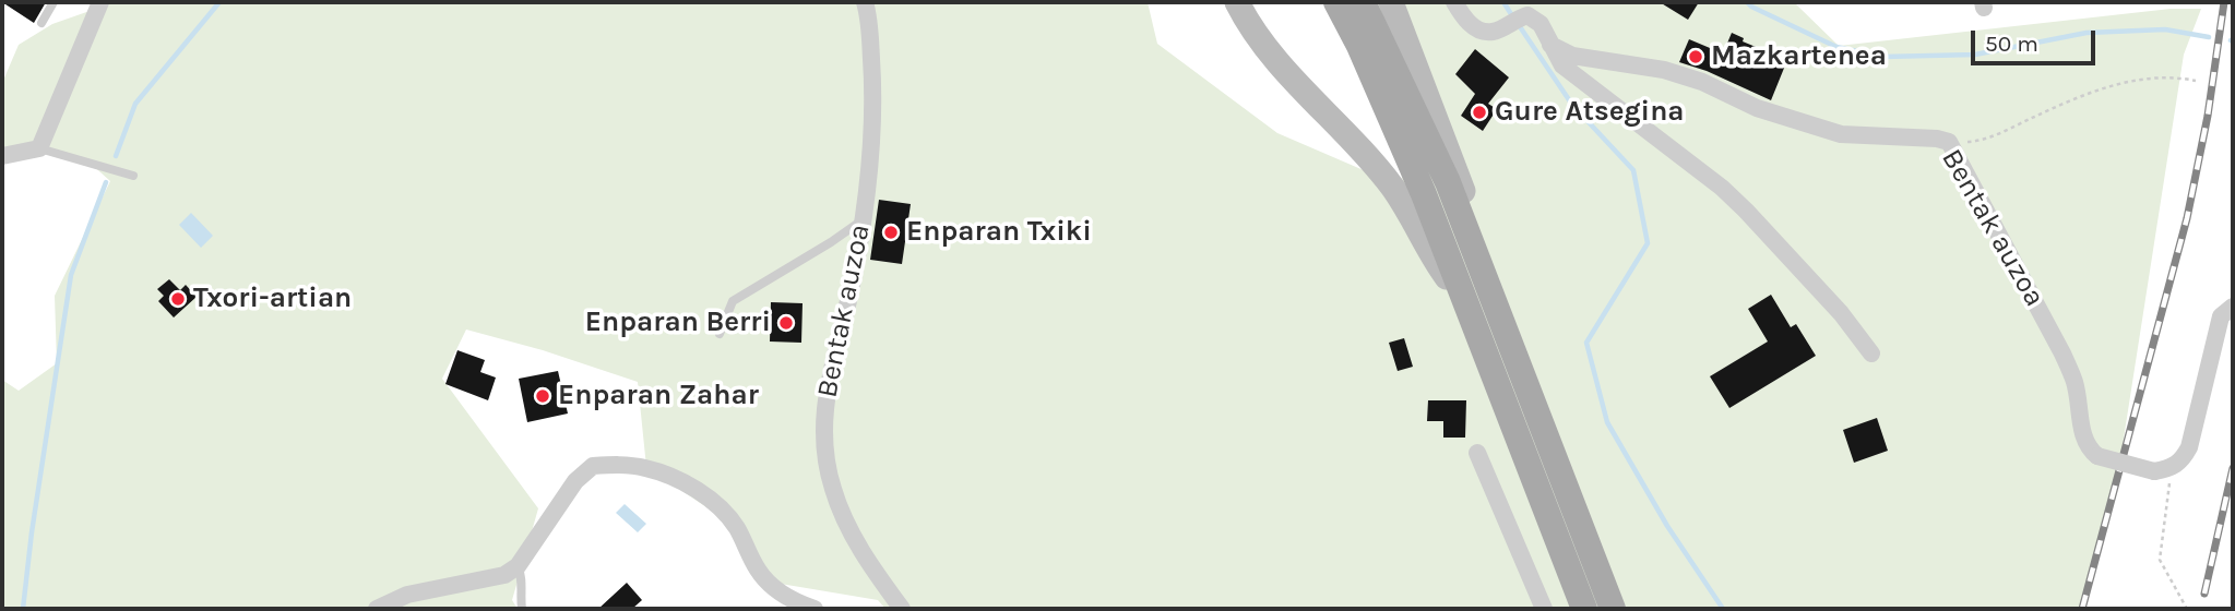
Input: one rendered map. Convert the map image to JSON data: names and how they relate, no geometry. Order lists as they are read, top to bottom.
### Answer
{
  "streets": {
    "street": ["Bentak auzoa"]
  },
  "places": [
    "Mazkartenea",
    "Gure Atsegina",
    "Enparan Txiki",
    "Txori-artian",
    "Enparan Berri",
    "Enparan Zahar"
  ],
  "scale_bar": "50 m"
}
